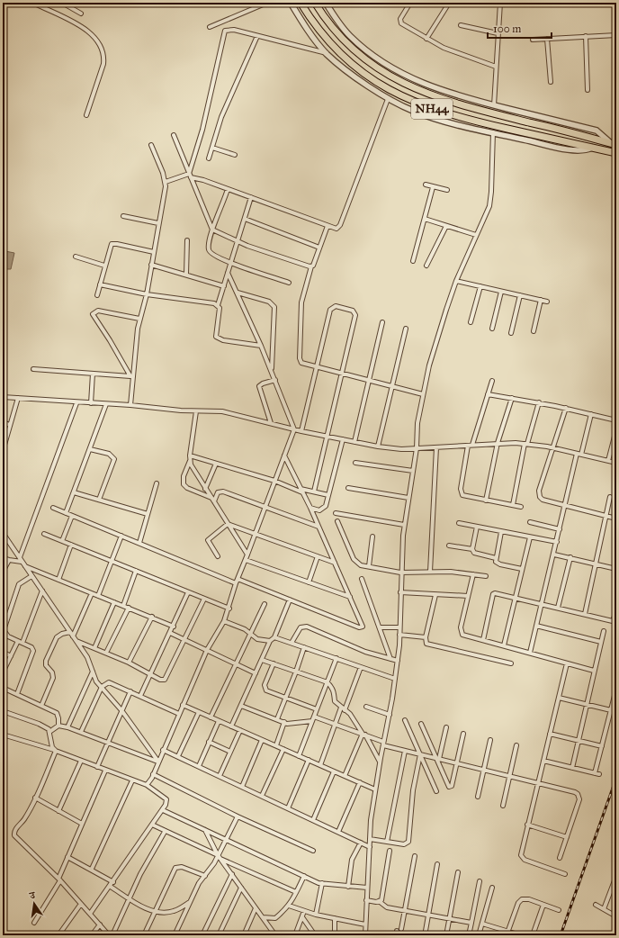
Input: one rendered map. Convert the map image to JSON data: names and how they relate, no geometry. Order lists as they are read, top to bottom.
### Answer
{
  "streets": {
    "highway": ["NH44"]
  },
  "scale_bar": "100 m",
  "north": "top"
}
